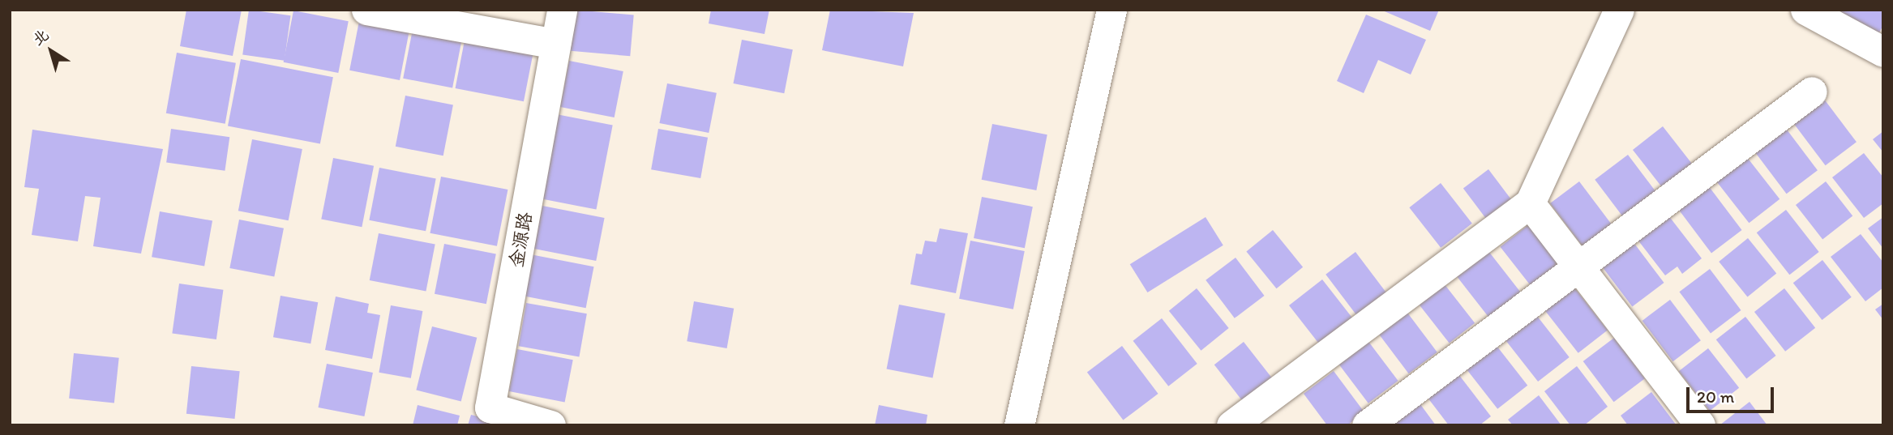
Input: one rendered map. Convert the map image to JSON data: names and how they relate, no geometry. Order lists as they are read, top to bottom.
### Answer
{
  "streets": {
    "street": ["金源路"]
  },
  "scale_bar": "20 m",
  "north": "top left"
}
